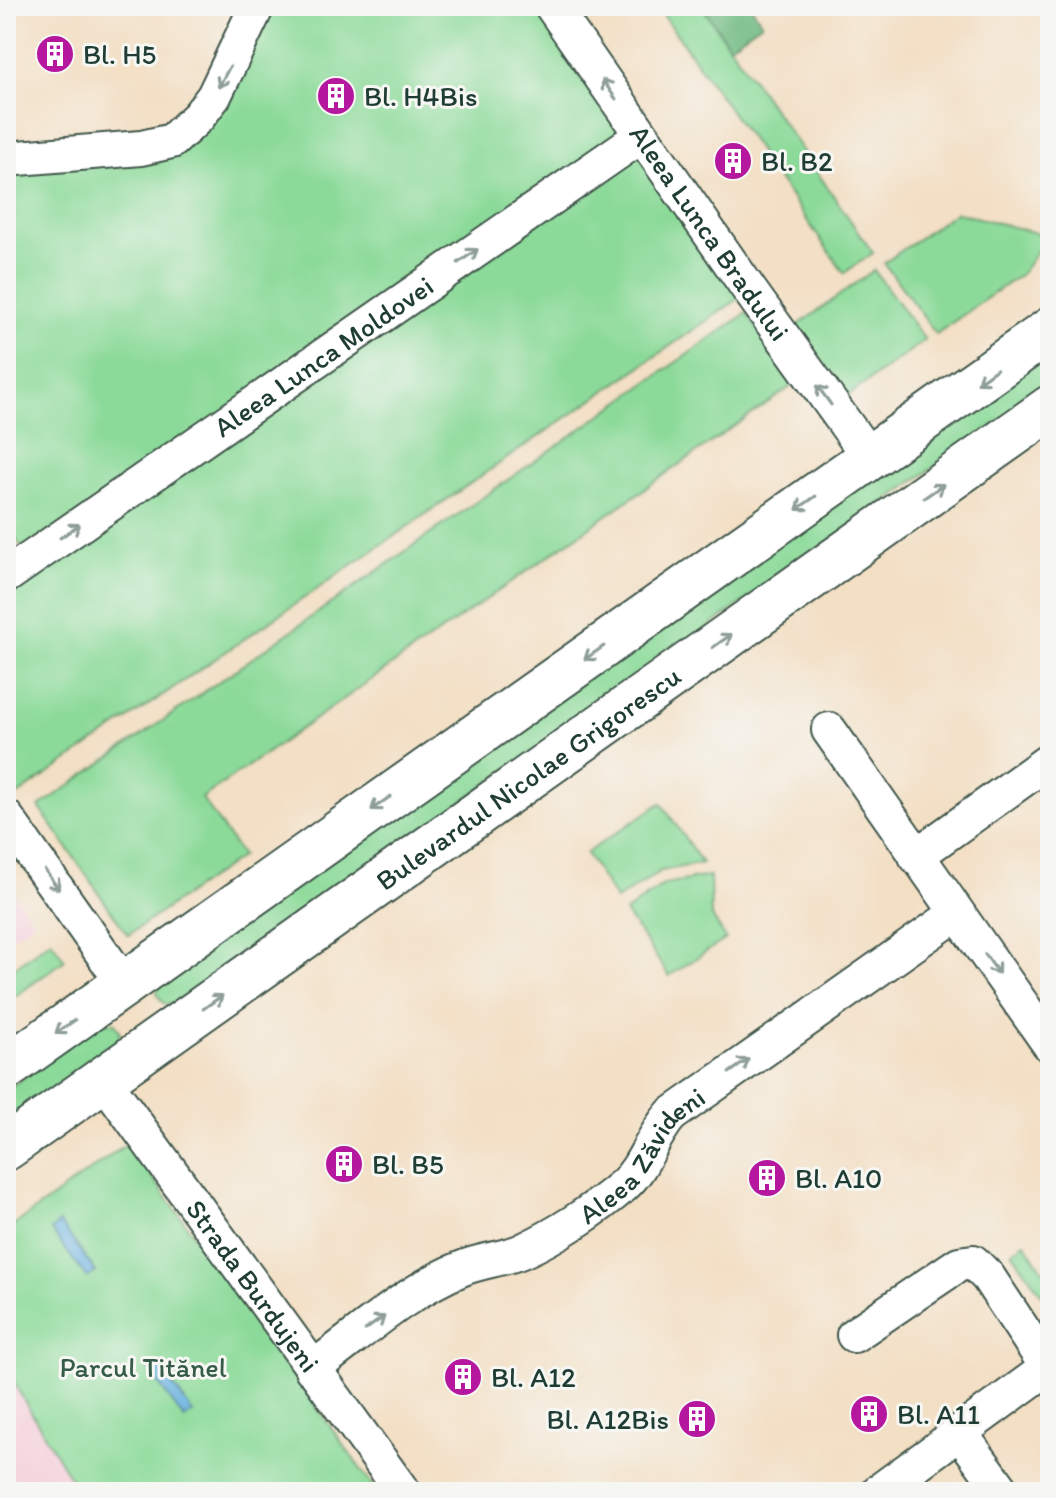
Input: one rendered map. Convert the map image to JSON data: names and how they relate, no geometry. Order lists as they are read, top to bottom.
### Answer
{
  "streets": {
    "main road": ["Bulevardul Nicolae Grigorescu"],
    "street": [
      "Aleea Lunca Bradului",
      "Aleea Lunca Moldovei",
      "Aleea Zăvideni",
      "Strada Burdujeni"
    ]
  },
  "crossings": [
    ["Aleea Lunca Bradului", "Aleea Lunca Moldovei"],
    ["Bulevardul Nicolae Grigorescu", "Strada Burdujeni"],
    ["Aleea Zăvideni", "Strada Burdujeni"]
  ],
  "one_way": ["Aleea Lunca Bradului", "Aleea Lunca Moldovei", "Aleea Zăvideni"],
  "parks": ["Parcul Titănel"],
  "places": {
    "building": [
      "Bl. H5",
      "Bl. H4Bis",
      "Bl. B2",
      "Bl. B5",
      "Bl. A10",
      "Bl. A12",
      "Bl. A11",
      "Bl. A12Bis"
    ]
  }
}
